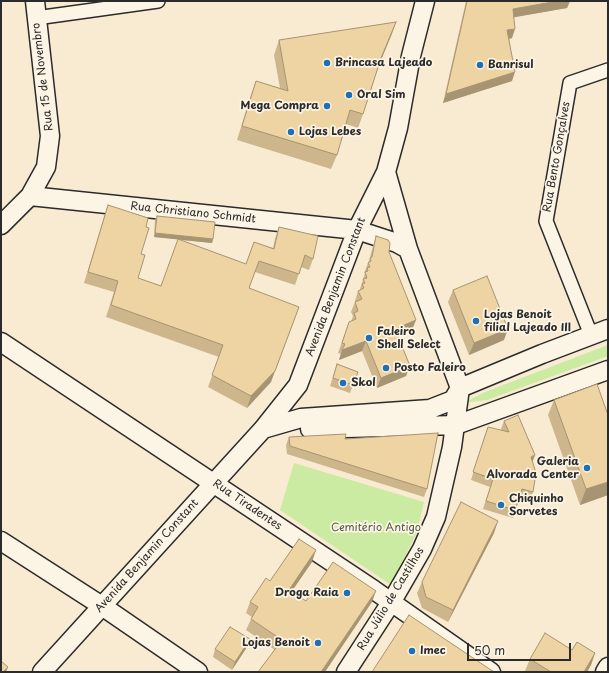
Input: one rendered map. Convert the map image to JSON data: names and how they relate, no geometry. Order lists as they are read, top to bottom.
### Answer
{
  "streets": {
    "main road": [
      "Rua 15 de Novembro",
      "Rua Christiano Schmidt",
      "Avenida Benjamin Constant",
      "Rua Tiradentes",
      "Rua Júlio de Castilhos"
    ],
    "street": ["Rua Bento Gonçalves"]
  },
  "crossings": [
    ["Rua 15 de Novembro", "Rua Christiano Schmidt"],
    ["Rua Christiano Schmidt", "Avenida Benjamin Constant"],
    ["Avenida Benjamin Constant", "Rua Tiradentes"],
    ["Avenida Benjamin Constant", "Rua Júlio de Castilhos"],
    ["Rua Tiradentes", "Rua Júlio de Castilhos"]
  ],
  "parks": ["Cemitério Antigo"],
  "places": [
    "Brincasa Lajeado",
    "Banrisul",
    "Oral Sim",
    "Mega Compra",
    "Lojas Lebes",
    "Lojas Benoit filial Lajeado III",
    "Faleiro Shell Select",
    "Posto Faleiro",
    "Skol",
    "Galeria Alvorada Center",
    "Chiquinho Sorvetes",
    "Droga Raia",
    "Lojas Benoit",
    "Imec"
  ],
  "scale_bar": "50 m"
}
